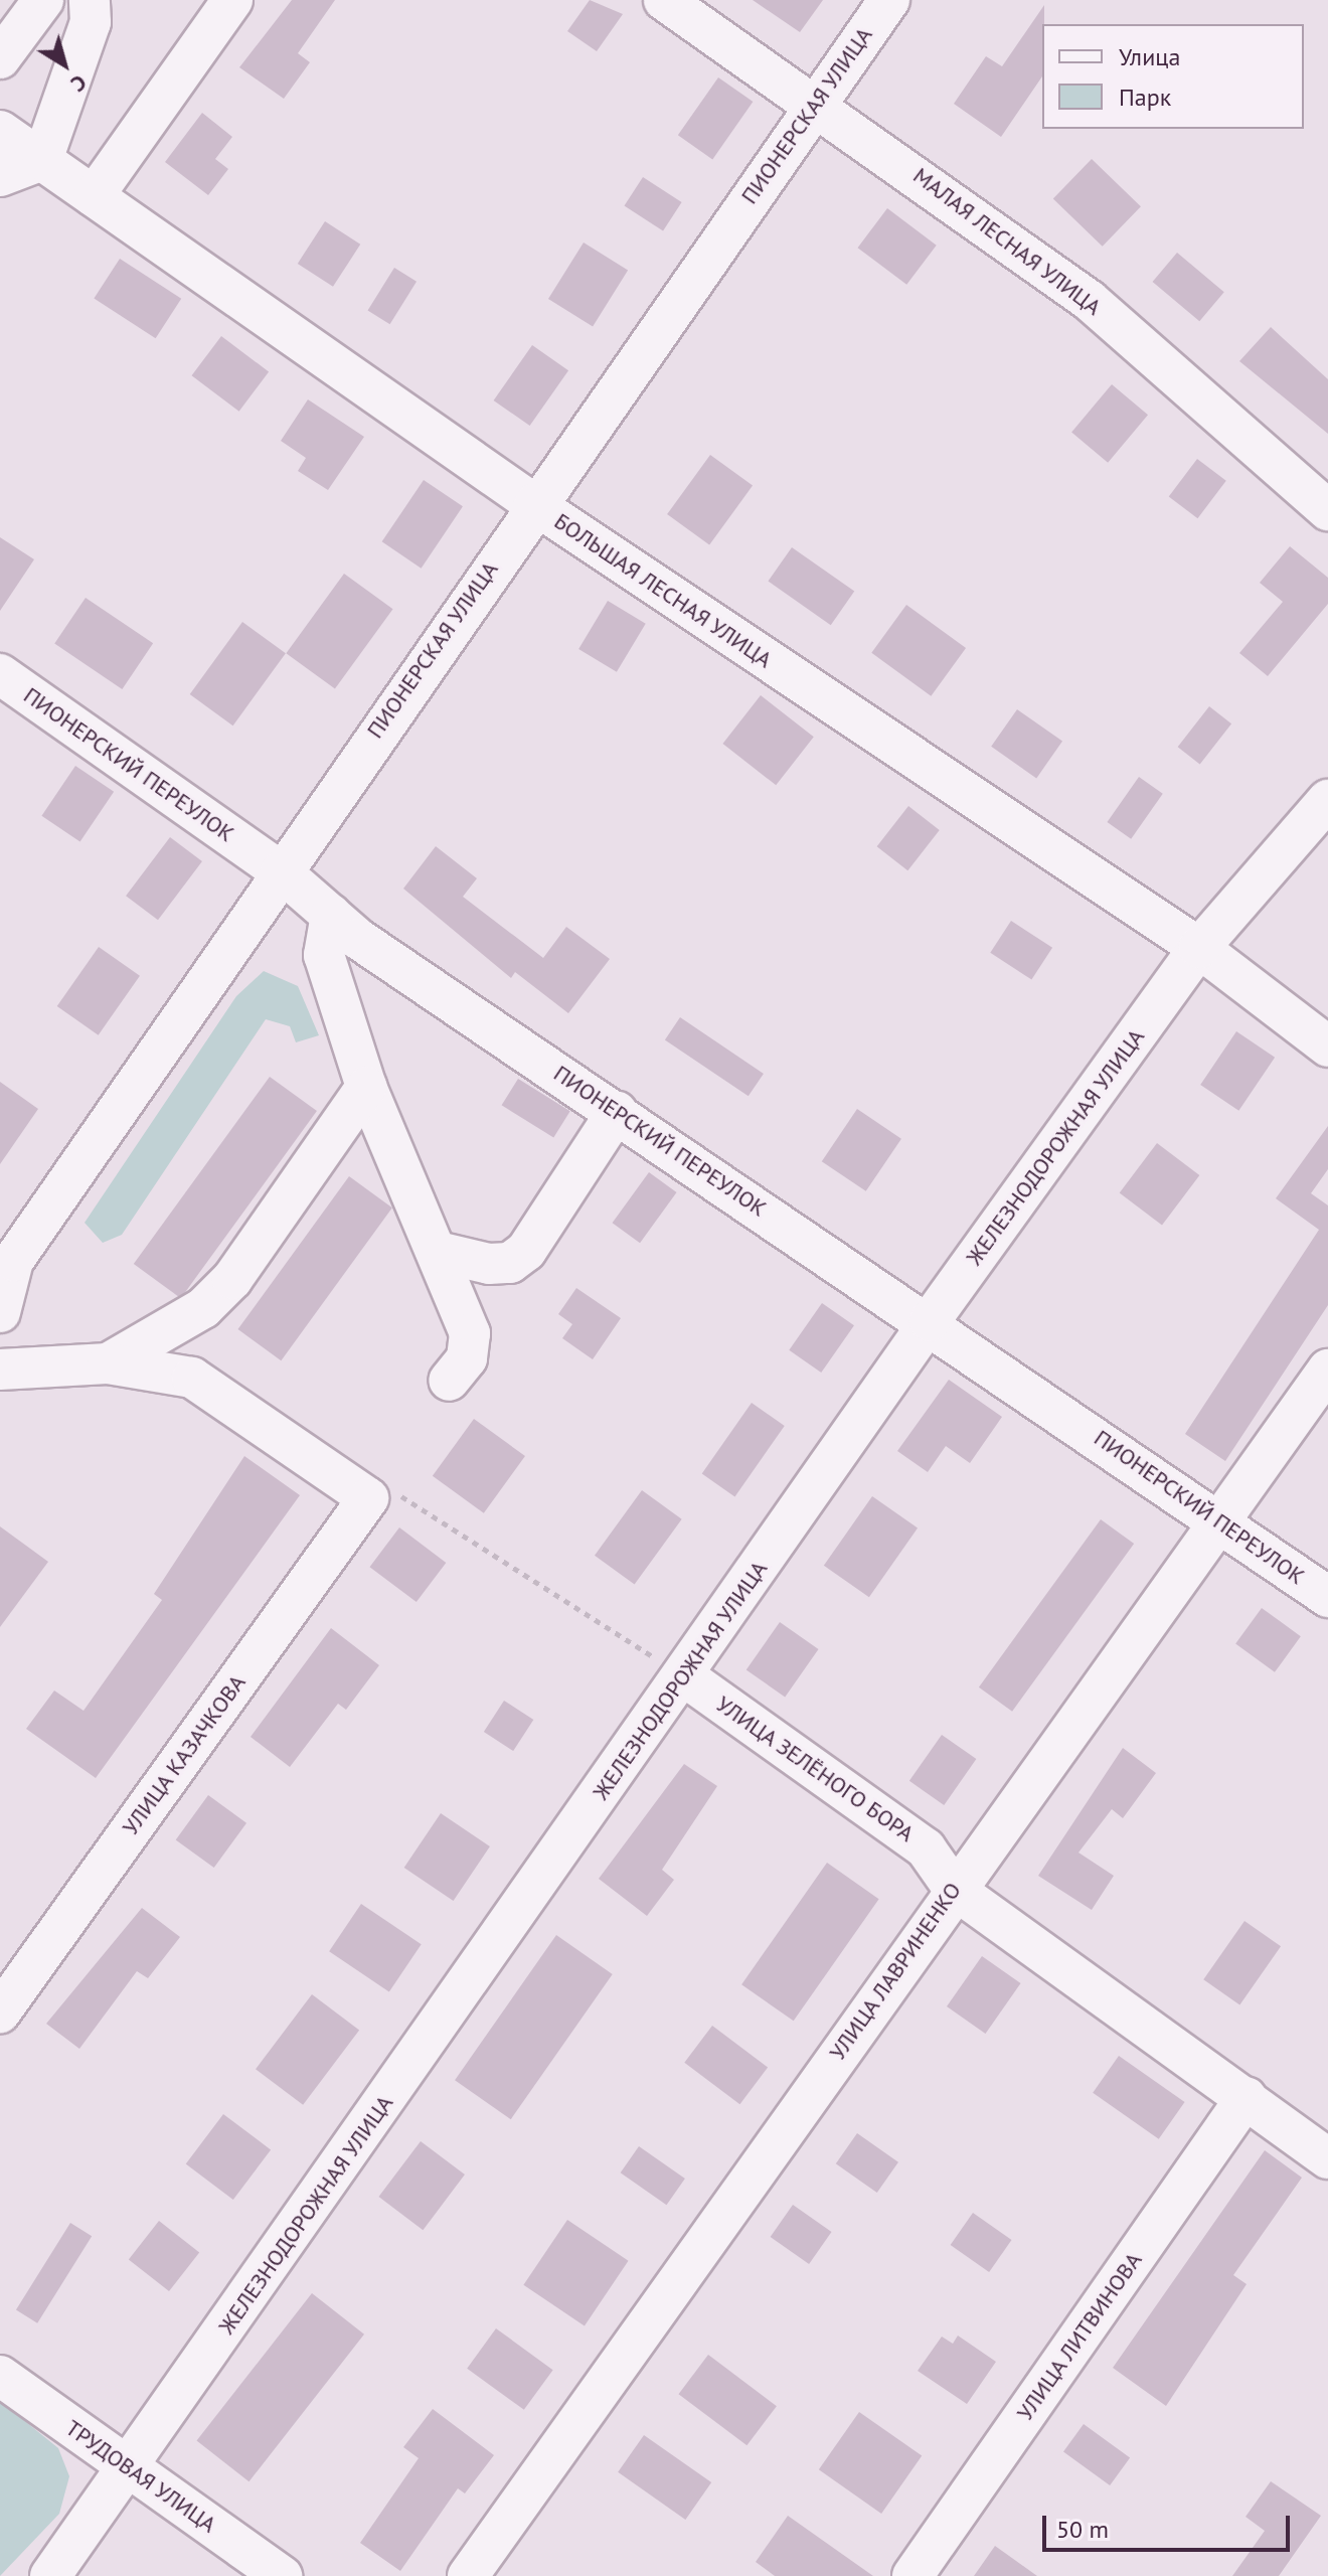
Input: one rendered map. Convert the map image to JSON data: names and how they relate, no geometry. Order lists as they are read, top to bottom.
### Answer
{
  "streets": {
    "street": [
      "ПИОНЕРСКАЯ УЛИЦА",
      "МАЛАЯ ЛЕСНАЯ УЛИЦА",
      "БОЛЬШАЯ ЛЕСНАЯ УЛИЦА",
      "ПИОНЕРСКИЙ ПЕРЕУЛОК",
      "ЖЕЛЕЗНОДОРОЖНАЯ УЛИЦА",
      "УЛИЦА КАЗАЧКОВА",
      "УЛИЦА ЗЕЛЁНОГО БОРА",
      "УЛИЦА ЛАВРИНЕНКО",
      "УЛИЦА ЛИТВИНОВА",
      "ТРУДОВАЯ УЛИЦА"
    ]
  },
  "crossings": [
    ["ПИОНЕРСКАЯ УЛИЦА", "МАЛАЯ ЛЕСНАЯ УЛИЦА"],
    ["ПИОНЕРСКАЯ УЛИЦА", "БОЛЬШАЯ ЛЕСНАЯ УЛИЦА"],
    ["ПИОНЕРСКАЯ УЛИЦА", "ПИОНЕРСКИЙ ПЕРЕУЛОК"],
    ["БОЛЬШАЯ ЛЕСНАЯ УЛИЦА", "ЖЕЛЕЗНОДОРОЖНАЯ УЛИЦА"],
    ["ПИОНЕРСКИЙ ПЕРЕУЛОК", "ЖЕЛЕЗНОДОРОЖНАЯ УЛИЦА"],
    ["ПИОНЕРСКИЙ ПЕРЕУЛОК", "УЛИЦА ЛАВРИНЕНКО"],
    ["ЖЕЛЕЗНОДОРОЖНАЯ УЛИЦА", "УЛИЦА ЗЕЛЁНОГО БОРА"],
    ["ЖЕЛЕЗНОДОРОЖНАЯ УЛИЦА", "ТРУДОВАЯ УЛИЦА"],
    ["УЛИЦА ЗЕЛЁНОГО БОРА", "УЛИЦА ЛАВРИНЕНКО"],
    ["УЛИЦА ЗЕЛЁНОГО БОРА", "УЛИЦА ЛИТВИНОВА"]
  ],
  "legend": ["Улица", "Парк"],
  "scale_bar": "50 m",
  "north": "bottom right"
}
